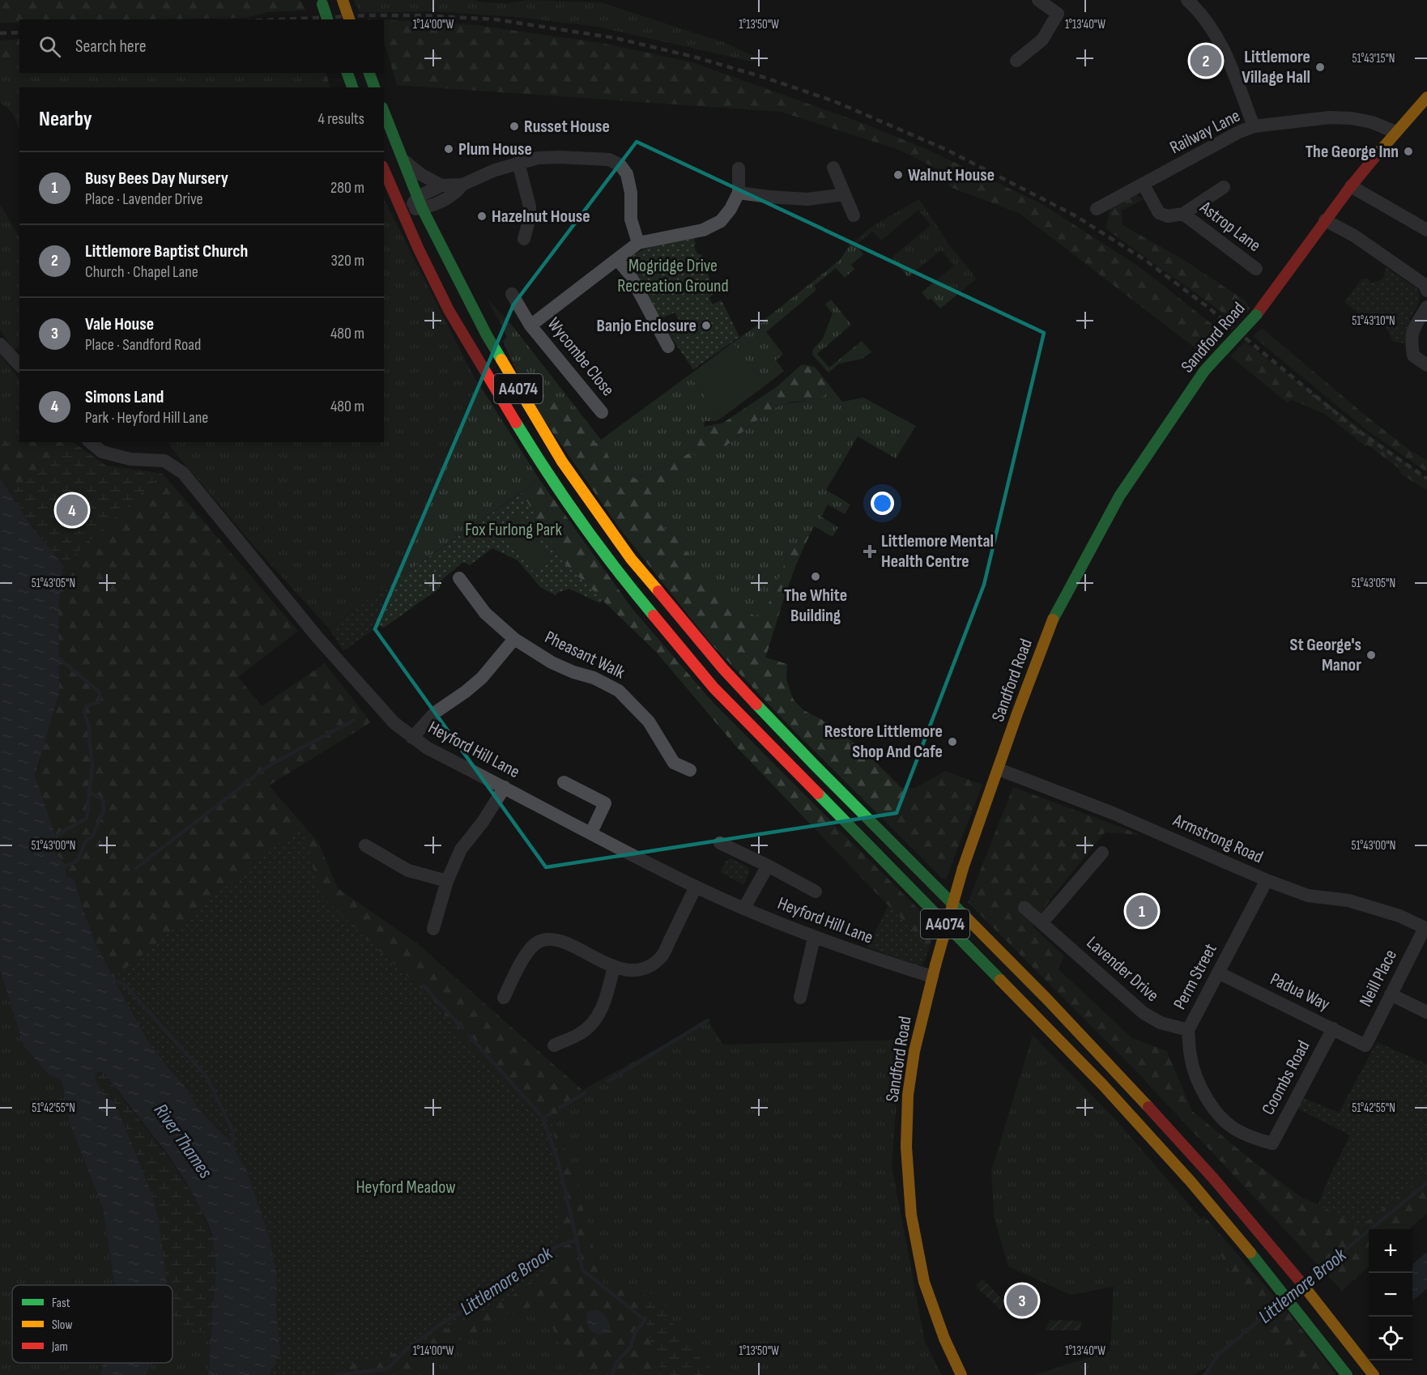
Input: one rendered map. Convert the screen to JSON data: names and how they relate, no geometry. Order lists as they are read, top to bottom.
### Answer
{
  "streets": {
    "main road": ["Sandford Road", "A4074"],
    "street": [
      "Railway Lane",
      "Astrop Lane",
      "Wycombe Close",
      "Pheasant Walk",
      "Heyford Hill Lane",
      "Armstrong Road",
      "Lavender Drive",
      "Perm Street",
      "Neill Place",
      "Padua Way",
      "Coombs Road"
    ]
  },
  "crossings": [
    ["Railway Lane", "Astrop Lane"],
    ["Railway Lane", "Sandford Road"],
    ["Sandford Road", "Heyford Hill Lane"],
    ["Sandford Road", "Armstrong Road"],
    ["Armstrong Road", "Perm Street"],
    ["Armstrong Road", "Neill Place"],
    ["Lavender Drive", "Perm Street"],
    ["Perm Street", "Padua Way"],
    ["Perm Street", "Coombs Road"],
    ["Neill Place", "Padua Way"],
    ["Padua Way", "Coombs Road"]
  ],
  "water": ["River Thames", "Littlemore Brook"],
  "parks": ["Mogridge Drive Recreation Ground", "Fox Furlong Park", "Heyford Meadow"],
  "places": {
    "other": [
      "Littlemore Village Hall",
      "Russet House",
      "Plum House",
      "The George Inn",
      "Walnut House",
      "Hazelnut House",
      "Banjo Enclosure",
      "The White Building",
      "St George's Manor",
      "Restore Littlemore Shop And Cafe"
    ],
    "health": ["Littlemore Mental Health Centre"]
  },
  "legend": ["Fast", "Slow", "Jam"],
  "page": {
    "search": "Search here",
    "pins": [
      "2",
      "4",
      "1",
      "3"
    ],
    "heading": ["Nearby", "4 results"],
    "list": [
      {
        "mark": "1",
        "name": "Busy Bees Day Nursery",
        "note": "Place · Lavender Drive",
        "value": "280 m"
      },
      {
        "mark": "2",
        "name": "Littlemore Baptist Church",
        "note": "Church · Chapel Lane",
        "value": "320 m"
      },
      {
        "mark": "3",
        "name": "Vale House",
        "note": "Place · Sandford Road",
        "value": "480 m"
      },
      {
        "mark": "4",
        "name": "Simons Land",
        "note": "Park · Heyford Hill Lane",
        "value": "480 m"
      }
    ],
    "map_buttons": ["+", "−"]
  },
  "coordinates": [
    "1°14'00\"W",
    "1°13'50\"W",
    "1°13'40\"W",
    "51°43'15\"N",
    "51°43'10\"N",
    "51°43'05\"N",
    "51°43'00\"N",
    "51°42'55\"N"
  ]
}
